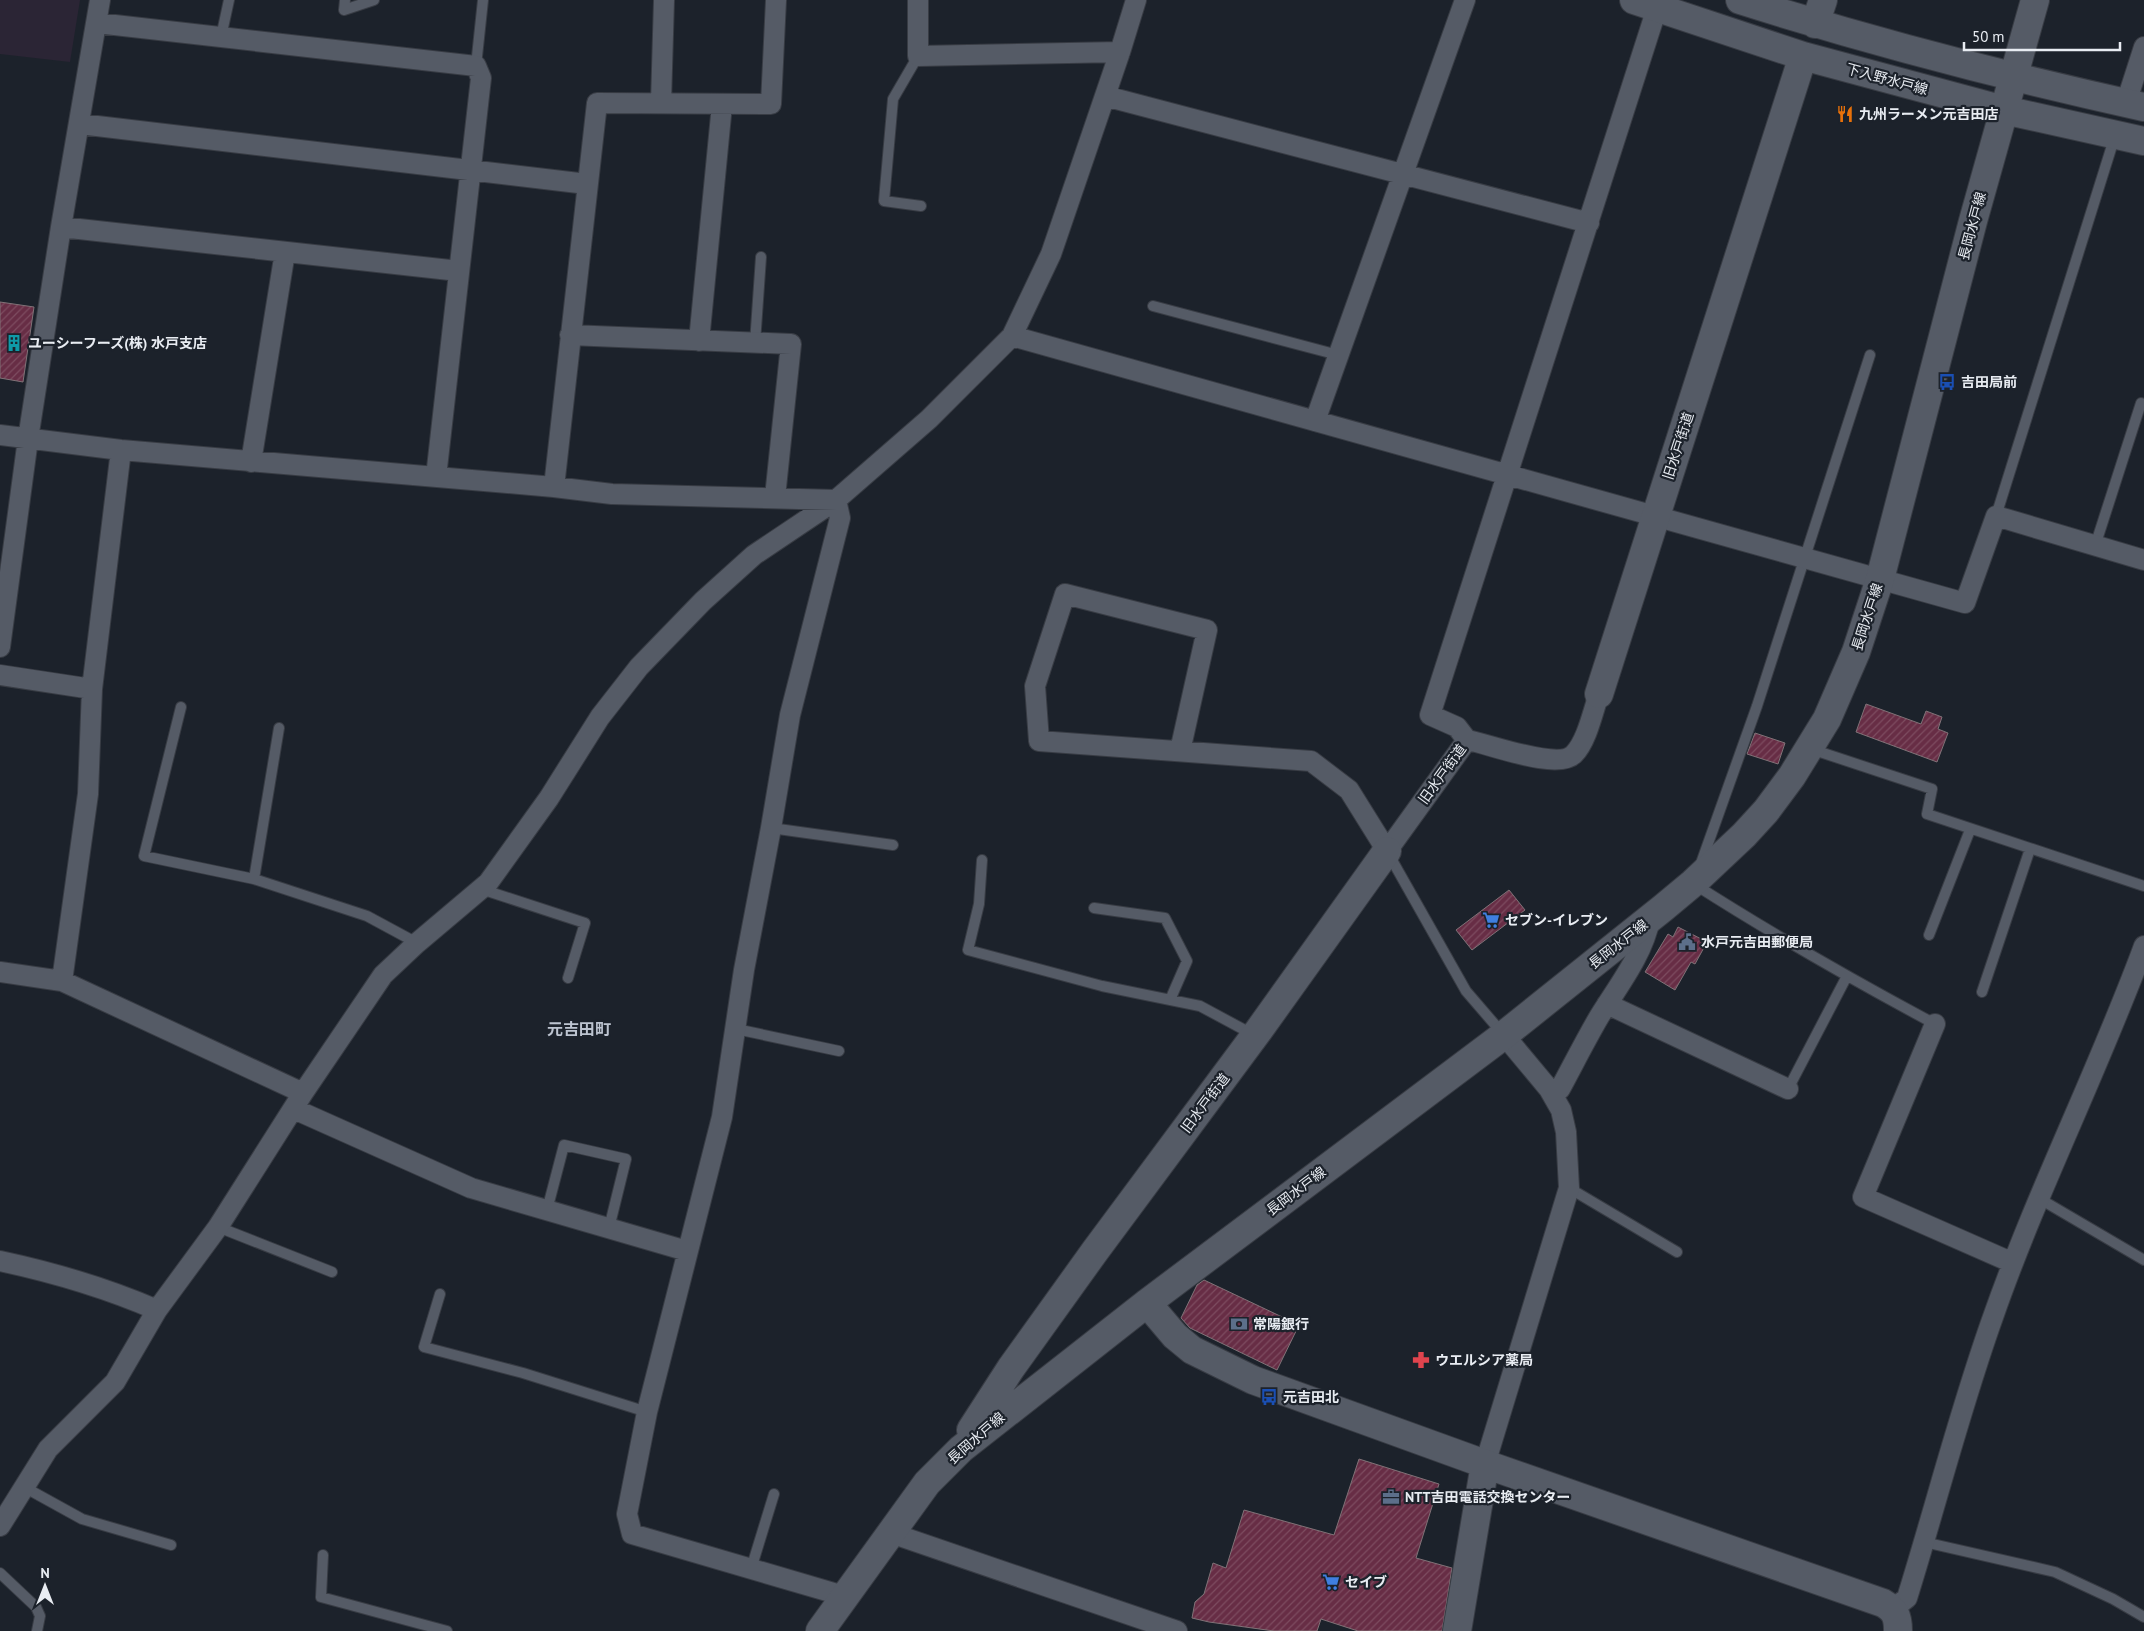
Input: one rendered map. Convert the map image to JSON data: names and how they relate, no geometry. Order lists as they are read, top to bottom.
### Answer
{
  "streets": {
    "main road": ["下入野水戸線", "長岡水戸線", "旧水戸街道"]
  },
  "crossings": [
    ["下入野水戸線", "長岡水戸線"],
    ["下入野水戸線", "旧水戸街道"],
    ["長岡水戸線", "旧水戸街道"]
  ],
  "districts": ["元吉田町"],
  "places": {
    "restaurant": ["九州ラーメン元吉田店"],
    "building": ["ユーシーフーズ(株) 水戸支店"],
    "bus stop": ["吉田局前", "元吉田北"],
    "supermarket": ["セブン-イレブン", "セイブ"],
    "public building": ["水戸元吉田郵便局"],
    "bank": ["常陽銀行"],
    "pharmacy": ["ウエルシア薬局"],
    "office": ["NTT吉田電話交換センター"]
  },
  "scale_bar": "50 m",
  "north": "top"
}
